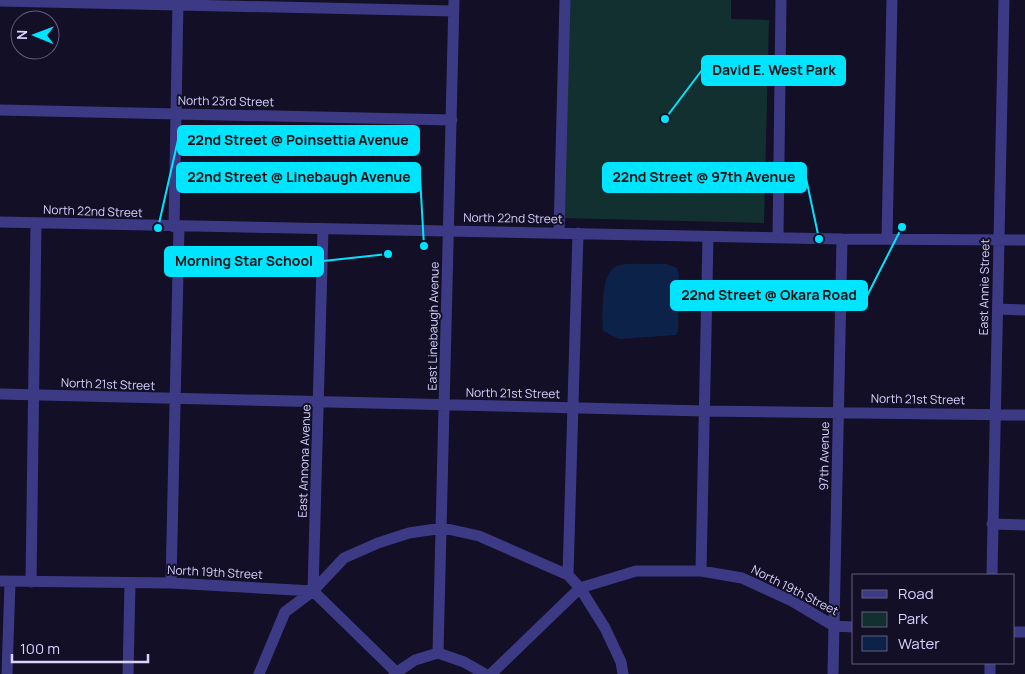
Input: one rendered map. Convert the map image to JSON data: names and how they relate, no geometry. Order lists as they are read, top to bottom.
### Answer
{
  "streets": {
    "street": [
      "North 23rd Street",
      "North 22nd Street",
      "East Annie Street",
      "East Linebaugh Avenue",
      "North 21st Street",
      "97th Avenue",
      "East Annona Avenue",
      "North 19th Street"
    ]
  },
  "crossings": [
    ["North 23rd Street", "East Linebaugh Avenue"],
    ["North 22nd Street", "East Annie Street"],
    ["North 22nd Street", "East Linebaugh Avenue"],
    ["North 22nd Street", "97th Avenue"],
    ["North 22nd Street", "East Annona Avenue"],
    ["East Annie Street", "North 21st Street"],
    ["East Linebaugh Avenue", "North 21st Street"],
    ["North 21st Street", "97th Avenue"],
    ["North 21st Street", "East Annona Avenue"],
    ["97th Avenue", "North 19th Street"],
    ["East Annona Avenue", "North 19th Street"]
  ],
  "places": [
    "David E. West Park",
    "22nd Street @ Okara Road",
    "22nd Street @ Poinsettia Avenue",
    "22nd Street @ 97th Avenue",
    "22nd Street @ Linebaugh Avenue",
    "Morning Star School"
  ],
  "legend": ["Road", "Park", "Water"],
  "scale_bar": "100 m",
  "north": "left"
}
